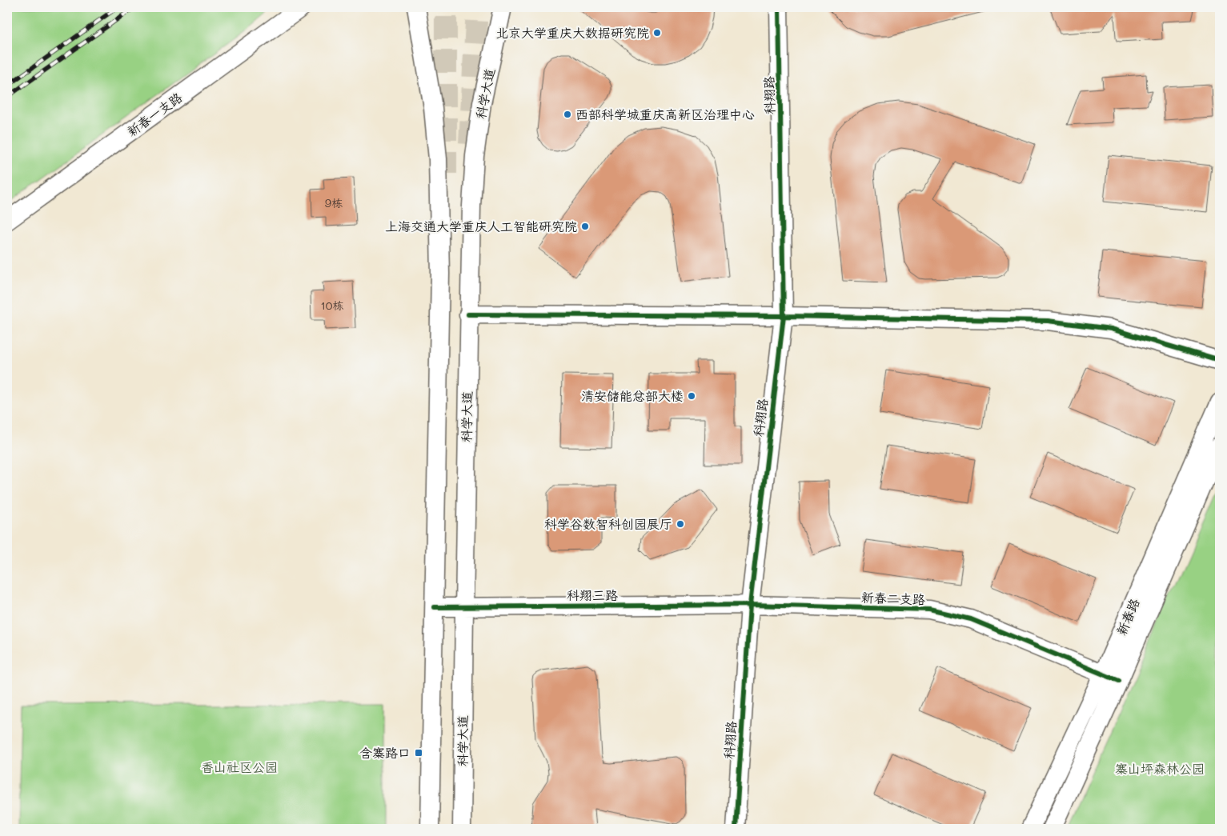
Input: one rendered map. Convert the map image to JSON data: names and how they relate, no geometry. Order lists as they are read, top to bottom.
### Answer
{
  "streets": {
    "street": [
      "科学大道",
      "科翔路",
      "新春一支路",
      "科翔三路",
      "新春二支路",
      "新春路"
    ]
  },
  "crossings": [
    ["科学大道", "科翔三路"],
    ["科翔路", "科翔三路"],
    ["科翔路", "新春二支路"],
    ["科翔三路", "新春二支路"],
    ["新春二支路", "新春路"]
  ],
  "parks": ["香山社区公园", "寨山坪森林公园"],
  "places": {
    "other": [
      "北京大学重庆大数据研究院",
      "西部科学城重庆高新区治理中心",
      "上海交通大学重庆人工智能研究院",
      "清安储能总部大楼",
      "科学谷数智科创园展厅"
    ],
    "transit": ["含寨路口"]
  },
  "house_numbers": ["9栋", "10栋"]
}
